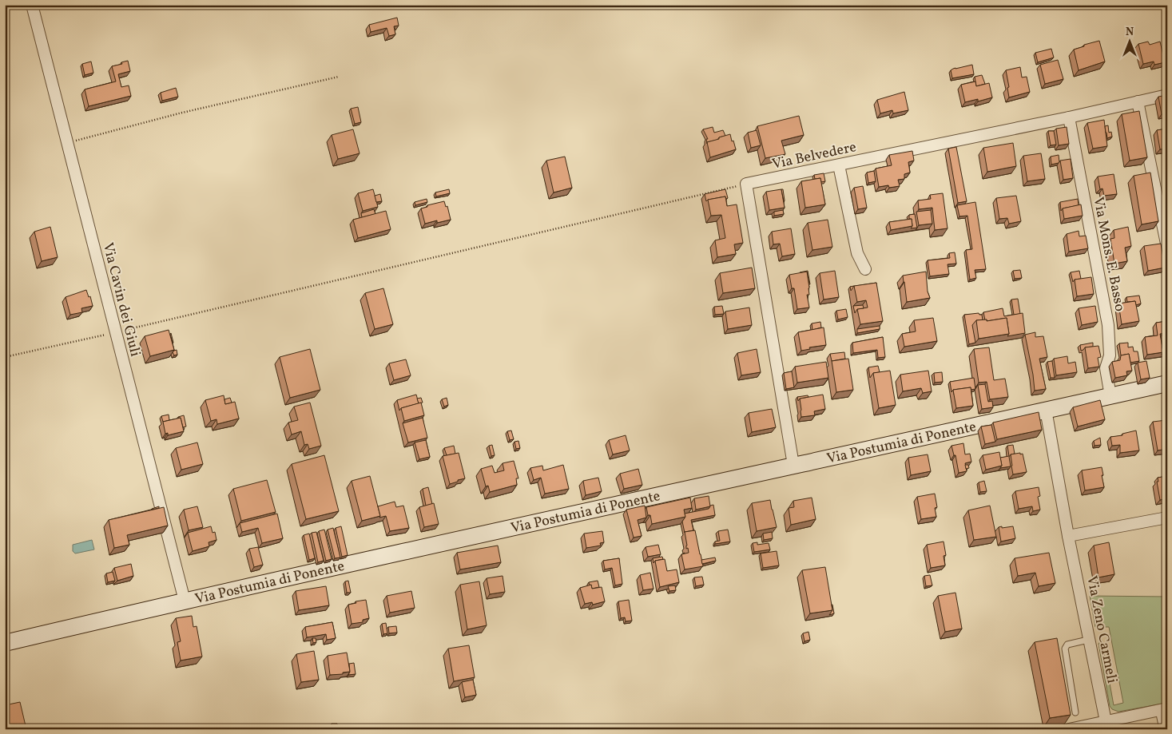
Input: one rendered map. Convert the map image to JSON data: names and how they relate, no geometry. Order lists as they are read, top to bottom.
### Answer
{
  "streets": {
    "main road": ["Via Postumia di Ponente"],
    "street": [
      "Via Belvedere",
      "Via Mons. E. Basso",
      "Via Cavin dei Giuli",
      "Via Zeno Carmeli"
    ]
  },
  "crossings": [
    ["Via Belvedere", "Via Mons. E. Basso"],
    ["Via Mons. E. Basso", "Via Postumia di Ponente"],
    ["Via Cavin dei Giuli", "Via Postumia di Ponente"],
    ["Via Postumia di Ponente", "Via Zeno Carmeli"]
  ],
  "north": "top"
}
